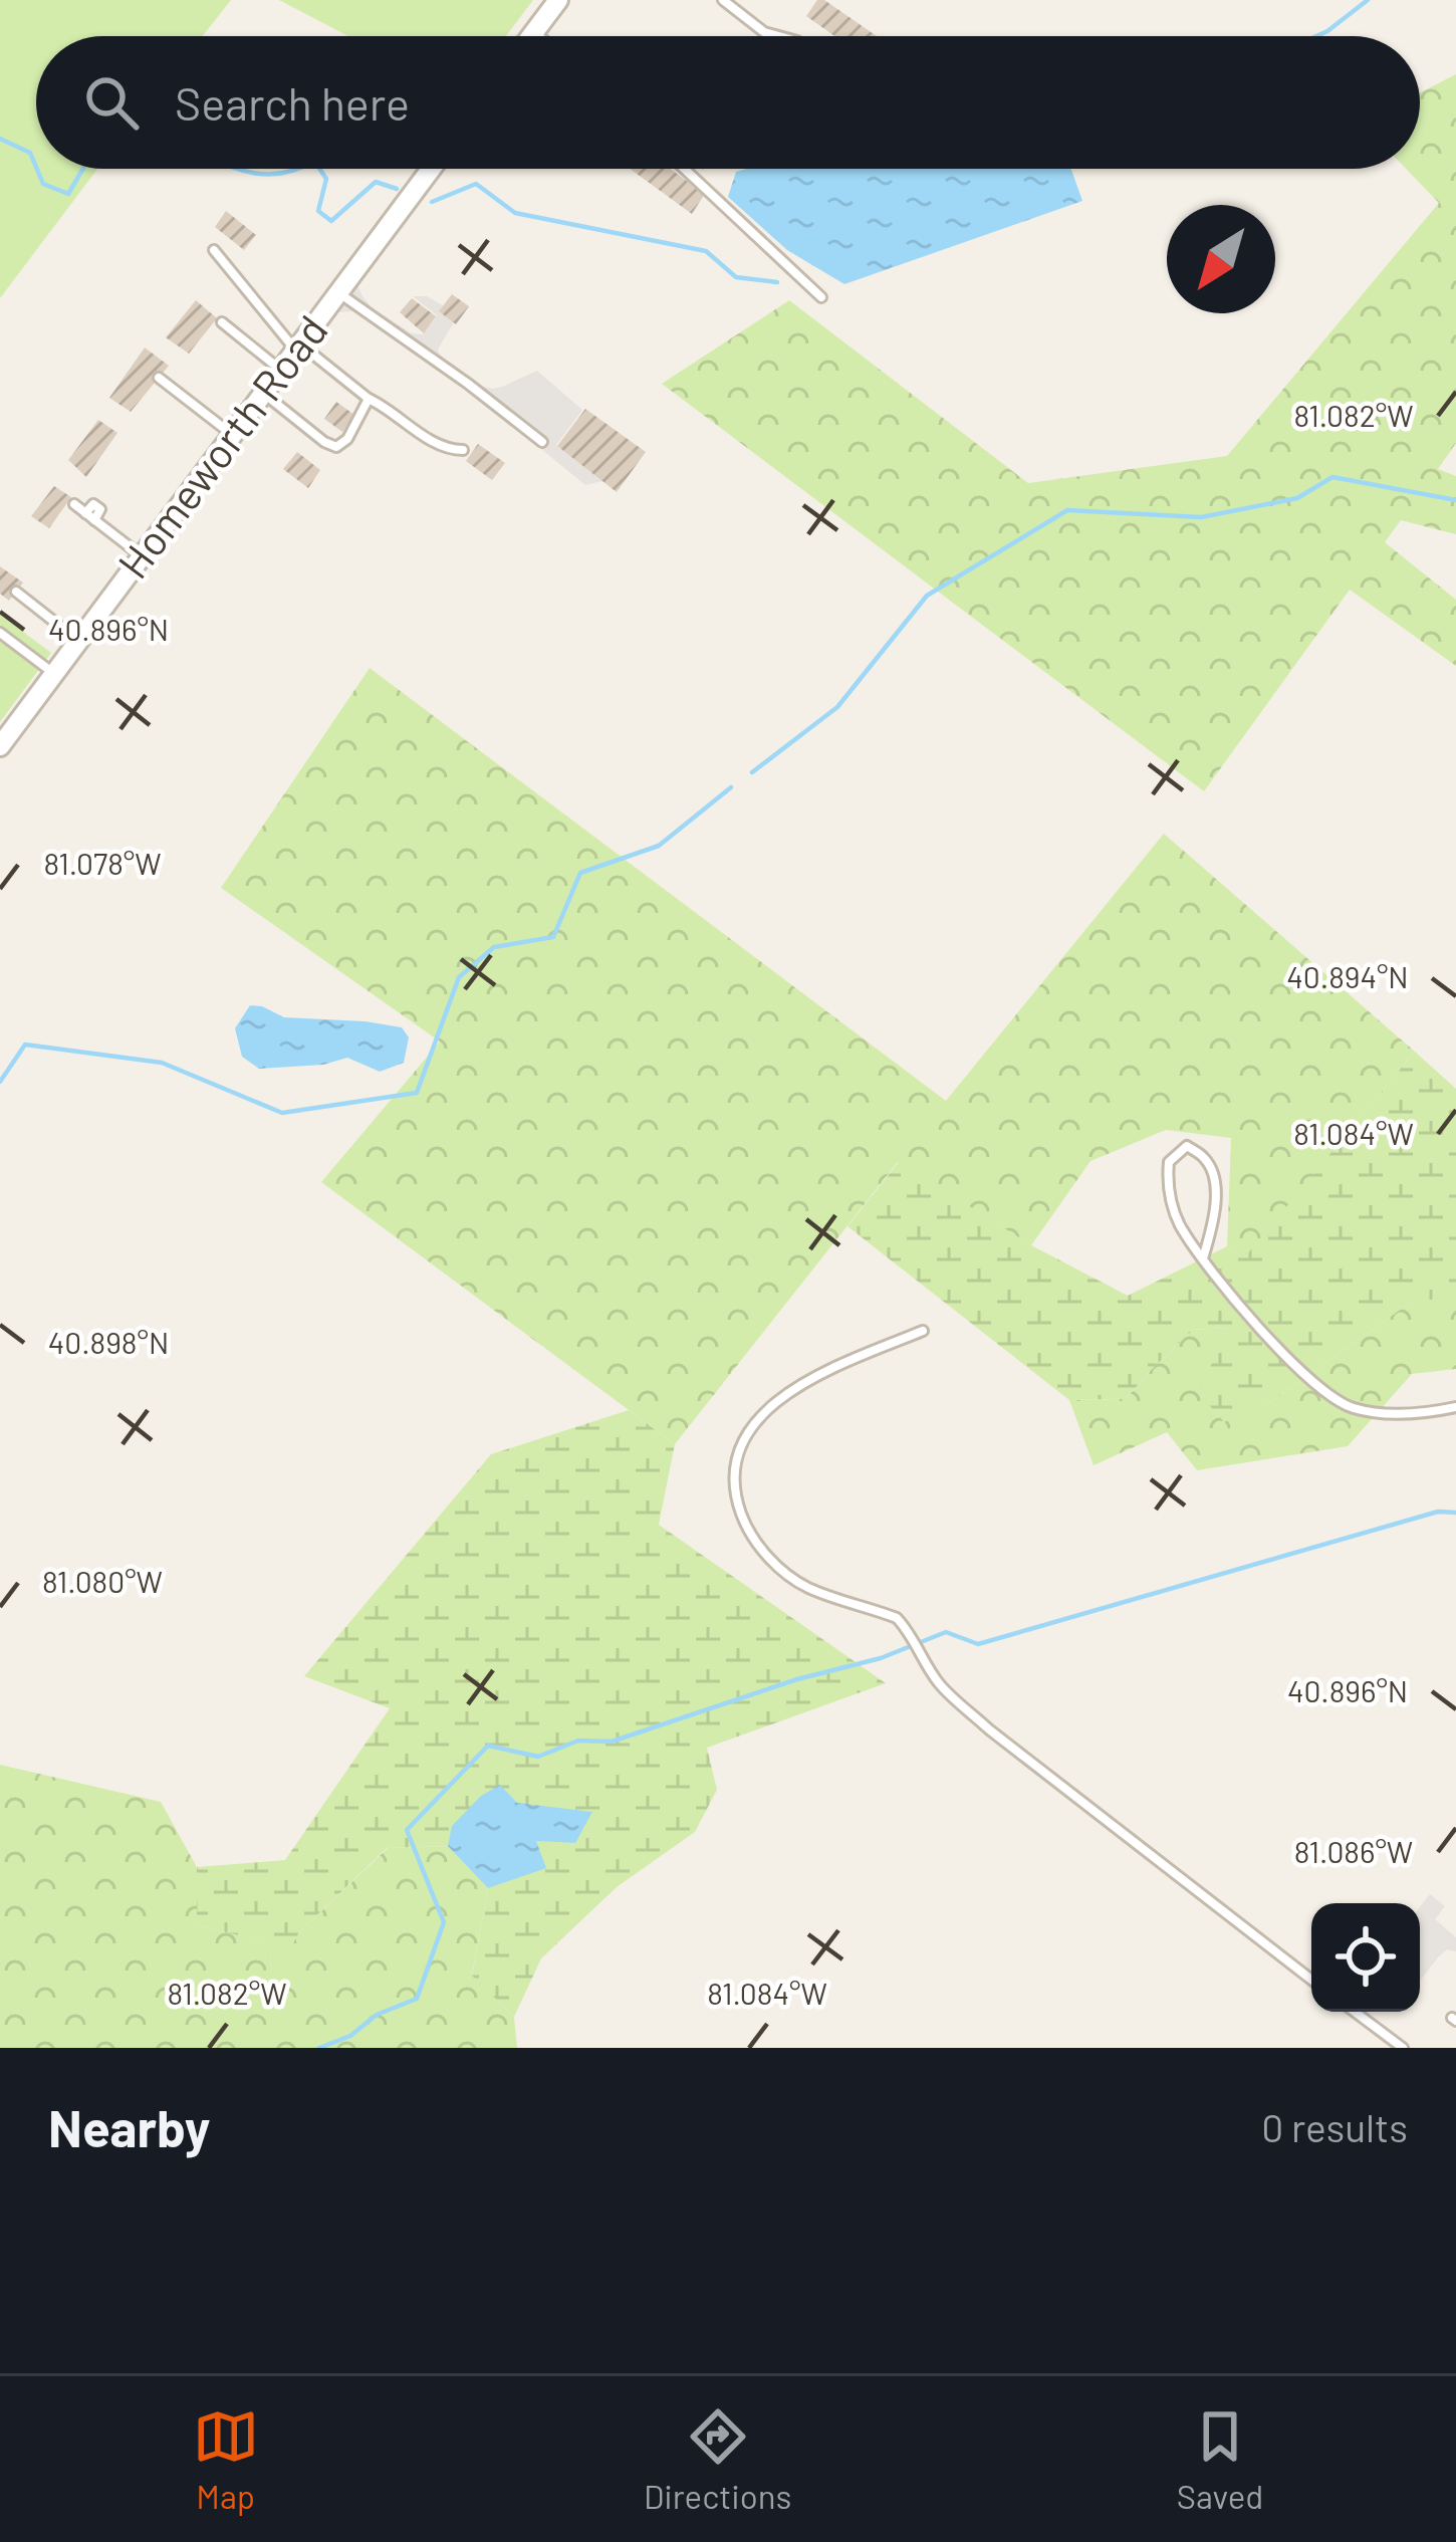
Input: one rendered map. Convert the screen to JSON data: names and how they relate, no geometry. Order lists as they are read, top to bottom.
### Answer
{
  "streets": {
    "street": ["Homeworth Road"]
  },
  "north": "bottom left",
  "page": {
    "search": "Search here",
    "heading": ["Nearby", "0 results"],
    "nav": ["Map", "Directions", "Saved"]
  },
  "coordinates": [
    "81.082°W",
    "40.896°N",
    "81.078°W",
    "40.894°N",
    "81.084°W",
    "40.898°N",
    "81.080°W",
    "81.086°W"
  ]
}
